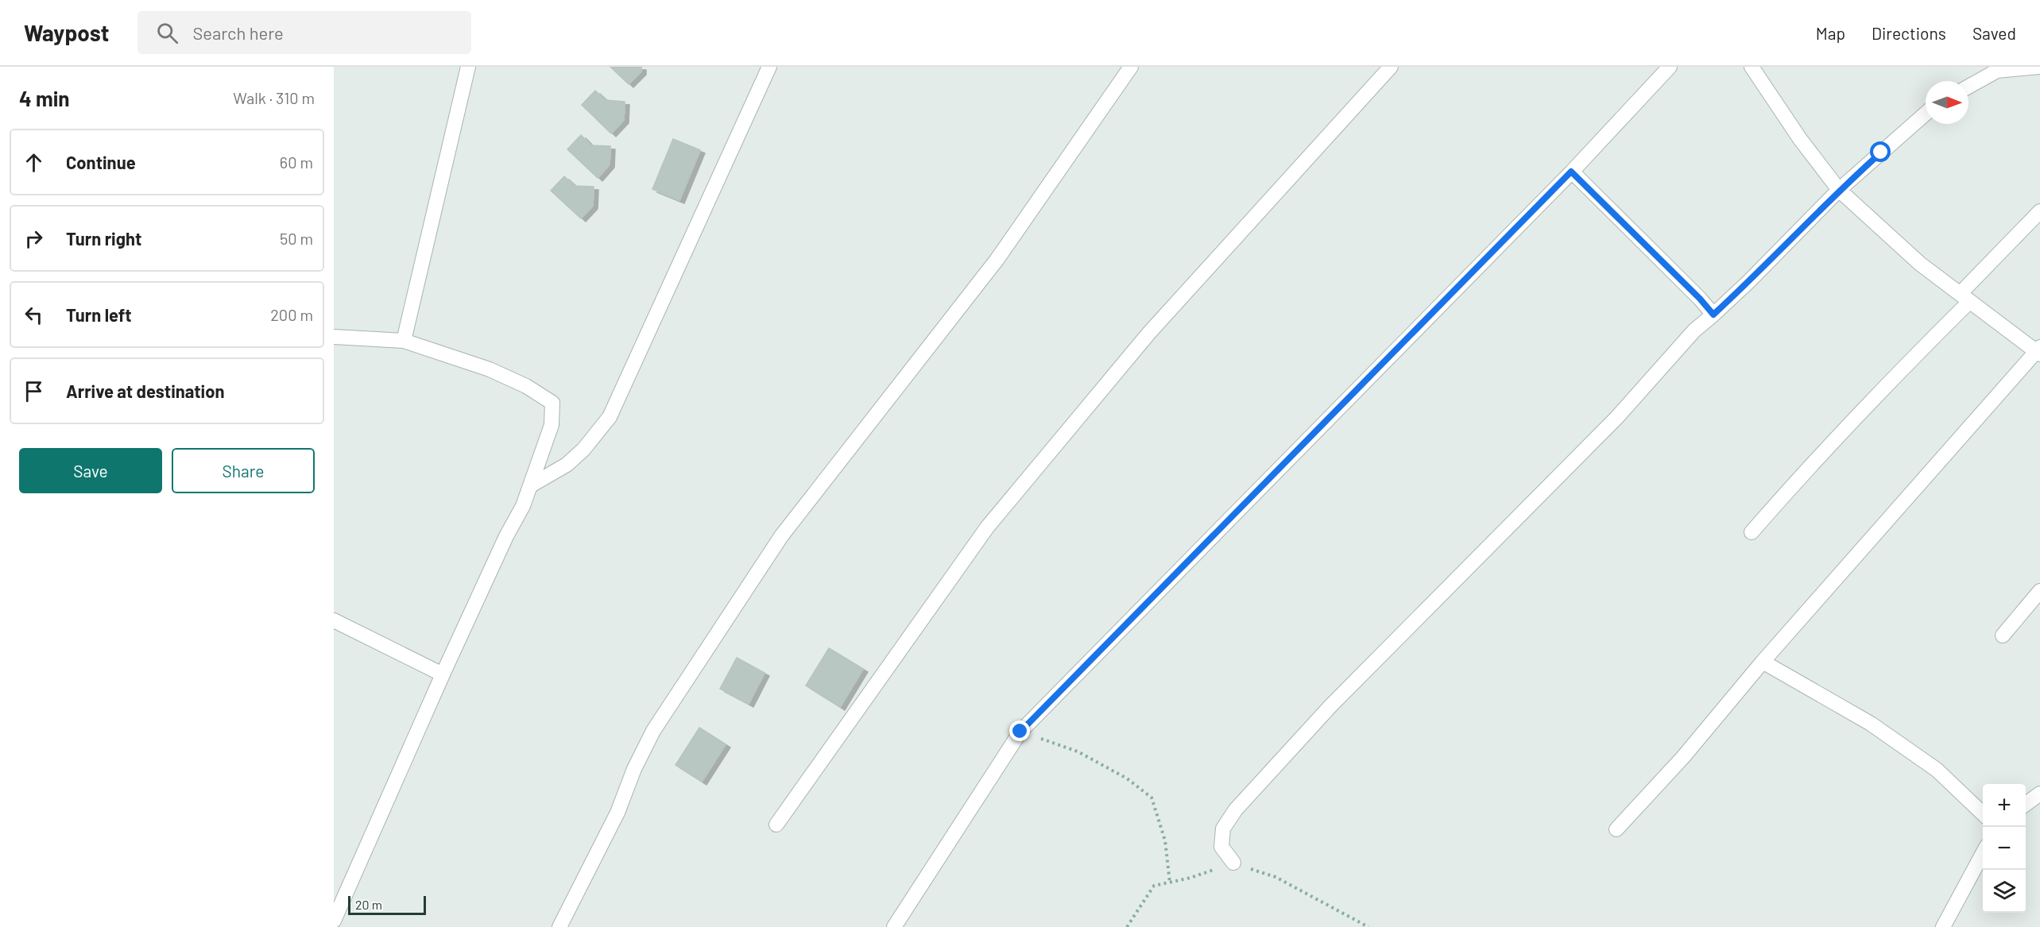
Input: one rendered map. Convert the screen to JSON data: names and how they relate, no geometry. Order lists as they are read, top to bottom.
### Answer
{
  "scale_bar": "20 m",
  "north": "right",
  "page": {
    "header": "Waypost",
    "search": "Search here",
    "nav": ["Map", "Directions", "Saved"],
    "heading": ["4 min", "Walk · 310 m"],
    "list": [
      ["Continue", "60 m"],
      ["Turn right", "50 m"],
      ["Turn left", "200 m"],
      "Arrive at destination"
    ],
    "buttons": ["Save", "Share"],
    "map_buttons": ["+", "−"],
    "scale": "20 m"
  }
}
